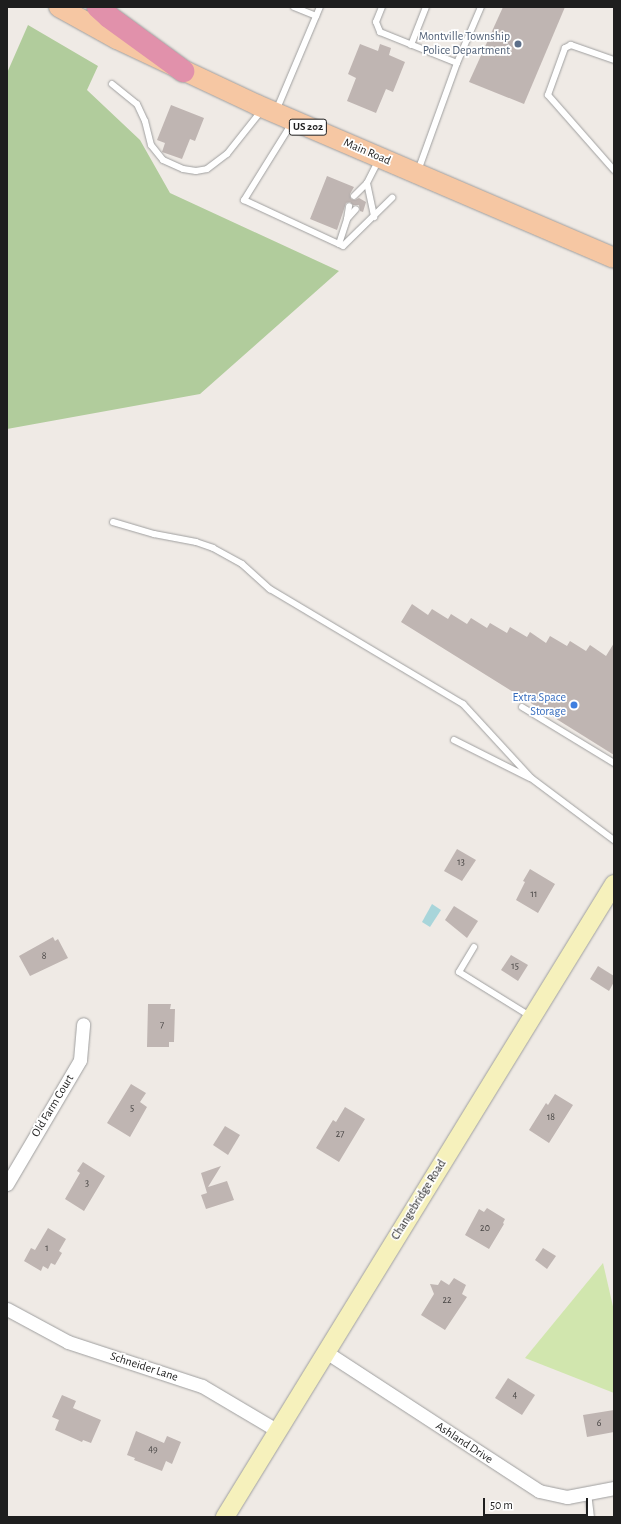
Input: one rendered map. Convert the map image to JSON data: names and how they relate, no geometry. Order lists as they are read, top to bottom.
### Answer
{
  "streets": {
    "main road": ["US 202", "Main Road", "Changebridge Road"],
    "street": ["Old Farm Court", "Schneider Lane", "Ashland Drive"]
  },
  "crossings": [
    ["Changebridge Road", "Schneider Lane"],
    ["Changebridge Road", "Ashland Drive"]
  ],
  "places": ["Montville Township Police Department", "Extra Space Storage"],
  "house_numbers": [
    "13",
    "11",
    "8",
    "15",
    "7",
    "5",
    "18",
    "27",
    "3",
    "20",
    "1",
    "22",
    "4",
    "6",
    "49"
  ],
  "scale_bar": "50 m"
}
